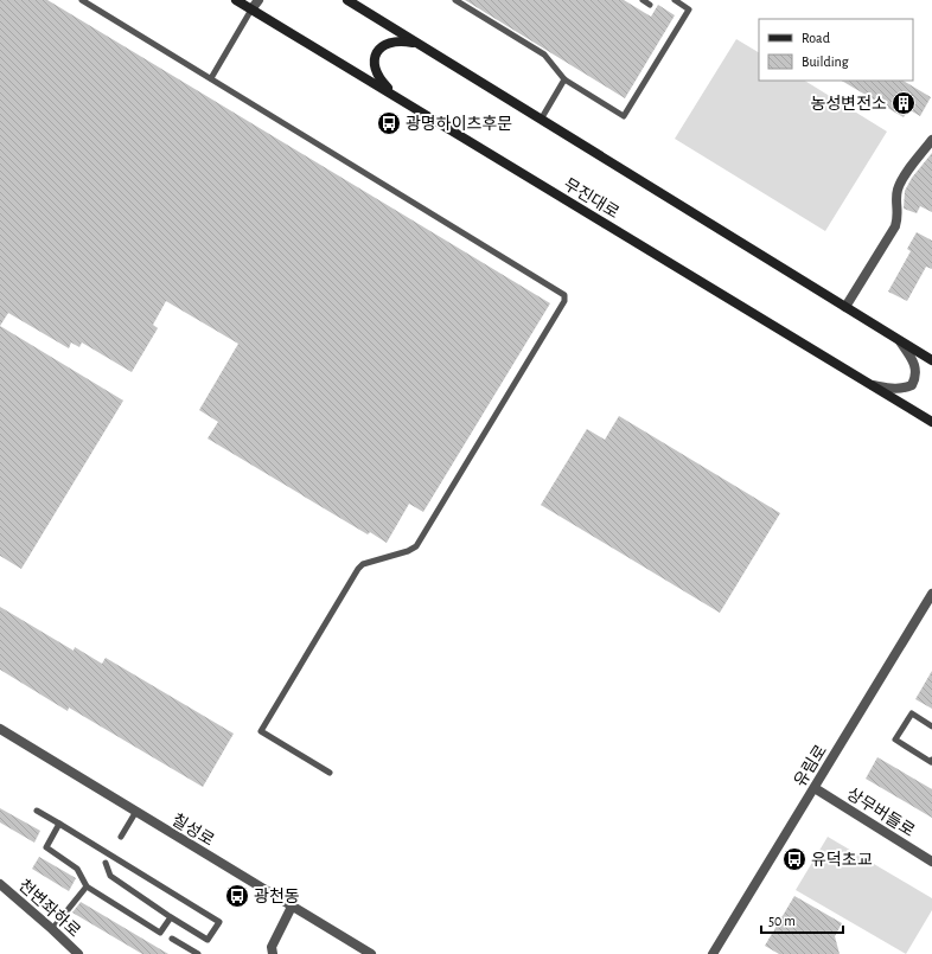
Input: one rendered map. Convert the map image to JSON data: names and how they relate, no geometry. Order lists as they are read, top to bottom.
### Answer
{
  "streets": {
    "main road": ["무진대로"],
    "street": [
      "유림로",
      "상무버들로",
      "칠성로",
      "천변좌하로"
    ]
  },
  "crossings": [
    ["유림로", "상무버들로"]
  ],
  "places": {
    "building": ["농성변전소"],
    "bus stop": ["광명하이츠후문", "유덕초교", "광천동"]
  },
  "legend": ["Road", "Building"],
  "scale_bar": "50 m"
}
